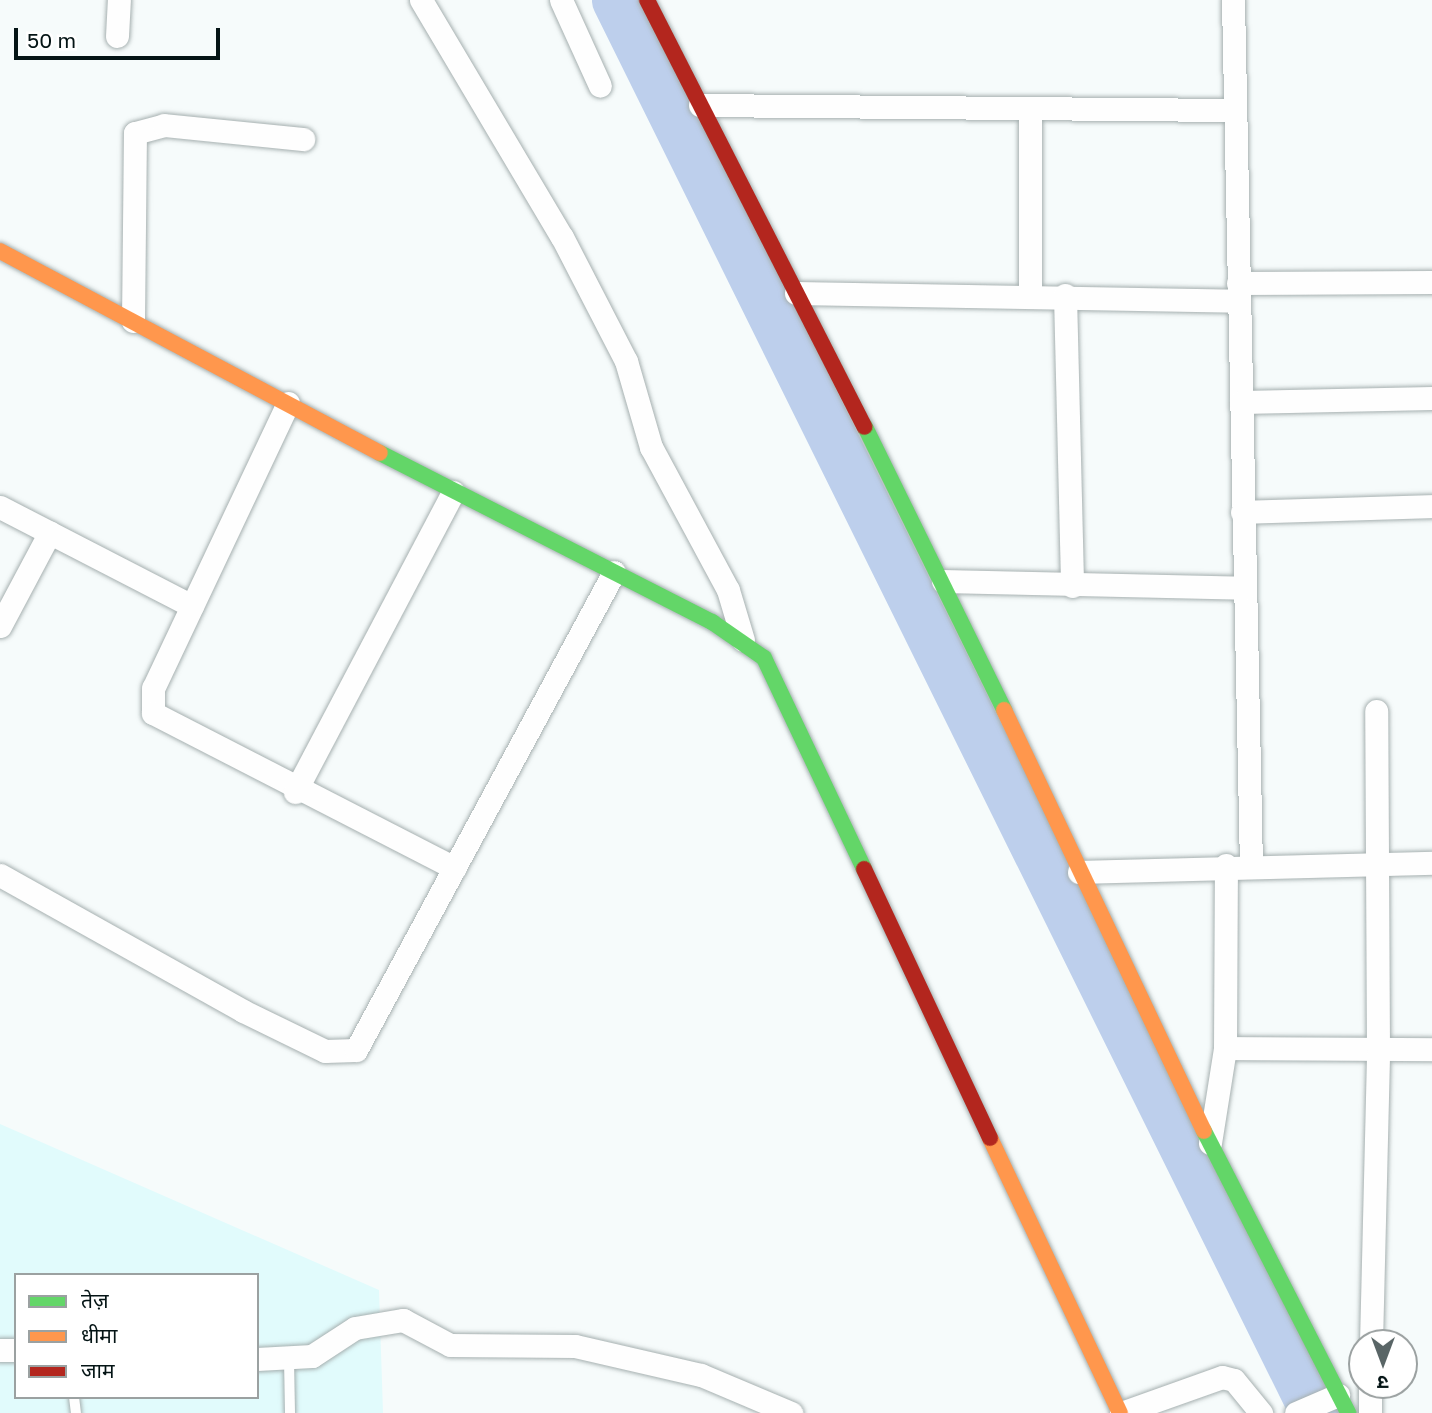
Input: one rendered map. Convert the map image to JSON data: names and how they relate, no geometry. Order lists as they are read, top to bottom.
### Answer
{
  "legend": ["तेज़", "धीमा", "जाम"],
  "scale_bar": "50 m",
  "north": "bottom"
}
